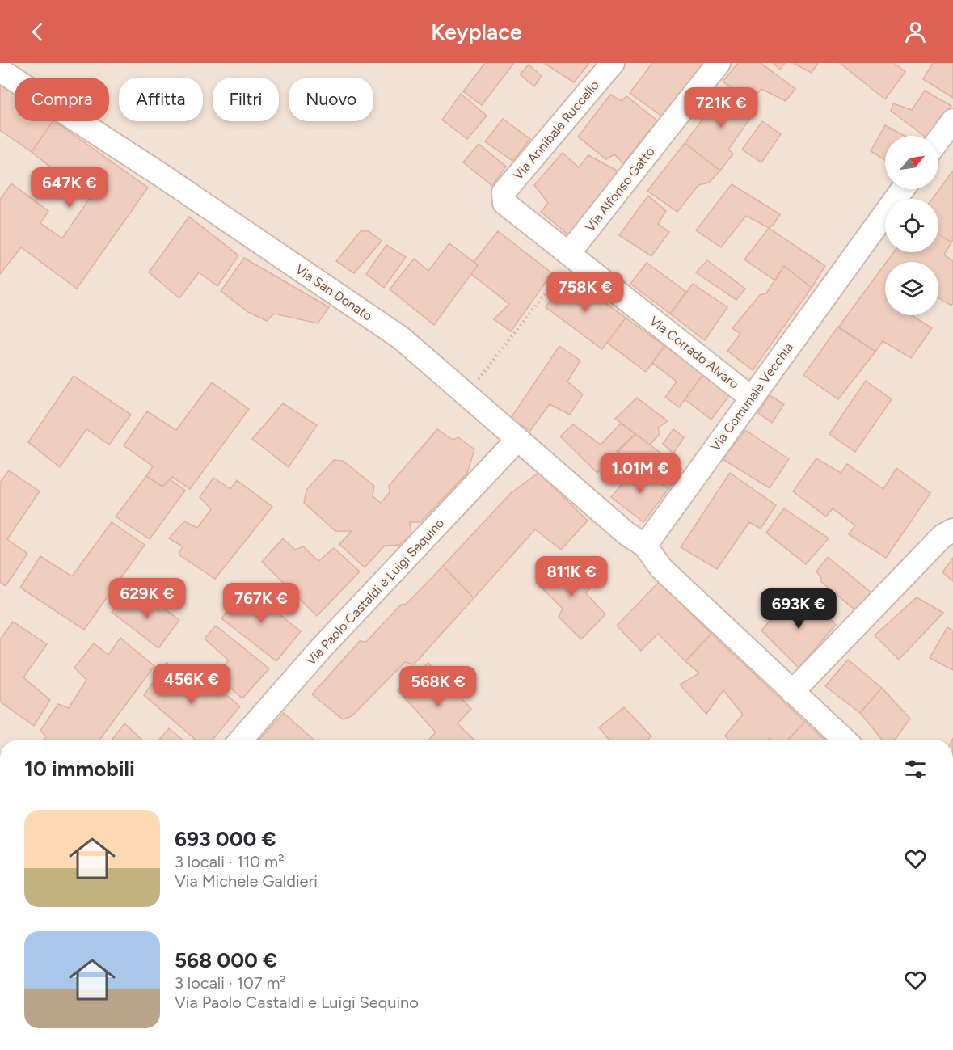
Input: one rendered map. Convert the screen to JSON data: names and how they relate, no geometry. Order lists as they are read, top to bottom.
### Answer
{
  "streets": {
    "street": [
      "Via Annibale Ruccello",
      "Via Alfonso Gatto",
      "Via San Donato",
      "Via Corrado Alvaro",
      "Via Comunale Vecchia",
      "Via Paolo Castaldi e Luigi Sequino"
    ]
  },
  "crossings": [
    ["Via Annibale Ruccello", "Via Corrado Alvaro"],
    ["Via Alfonso Gatto", "Via Corrado Alvaro"],
    ["Via San Donato", "Via Comunale Vecchia"],
    ["Via San Donato", "Via Paolo Castaldi e Luigi Sequino"],
    ["Via Corrado Alvaro", "Via Comunale Vecchia"]
  ],
  "north": "top right",
  "page": {
    "header": "Keyplace",
    "chip": [
      "Compra",
      "Affitta",
      "Filtri",
      "Nuovo"
    ],
    "price": [
      "721K €",
      "647K €",
      "758K €",
      "1.01M €",
      "811K €",
      "629K €",
      "767K €",
      "693K €",
      "456K €",
      "568K €"
    ],
    "heading": "10 immobili",
    "list": [
      {
        "name": "693 000 €",
        "note": "3 locali · 110 m² · Via Michele Galdieri"
      },
      {
        "name": "568 000 €",
        "note": "3 locali · 107 m² · Via Paolo Castaldi e Luigi Sequino"
      }
    ]
  }
}
